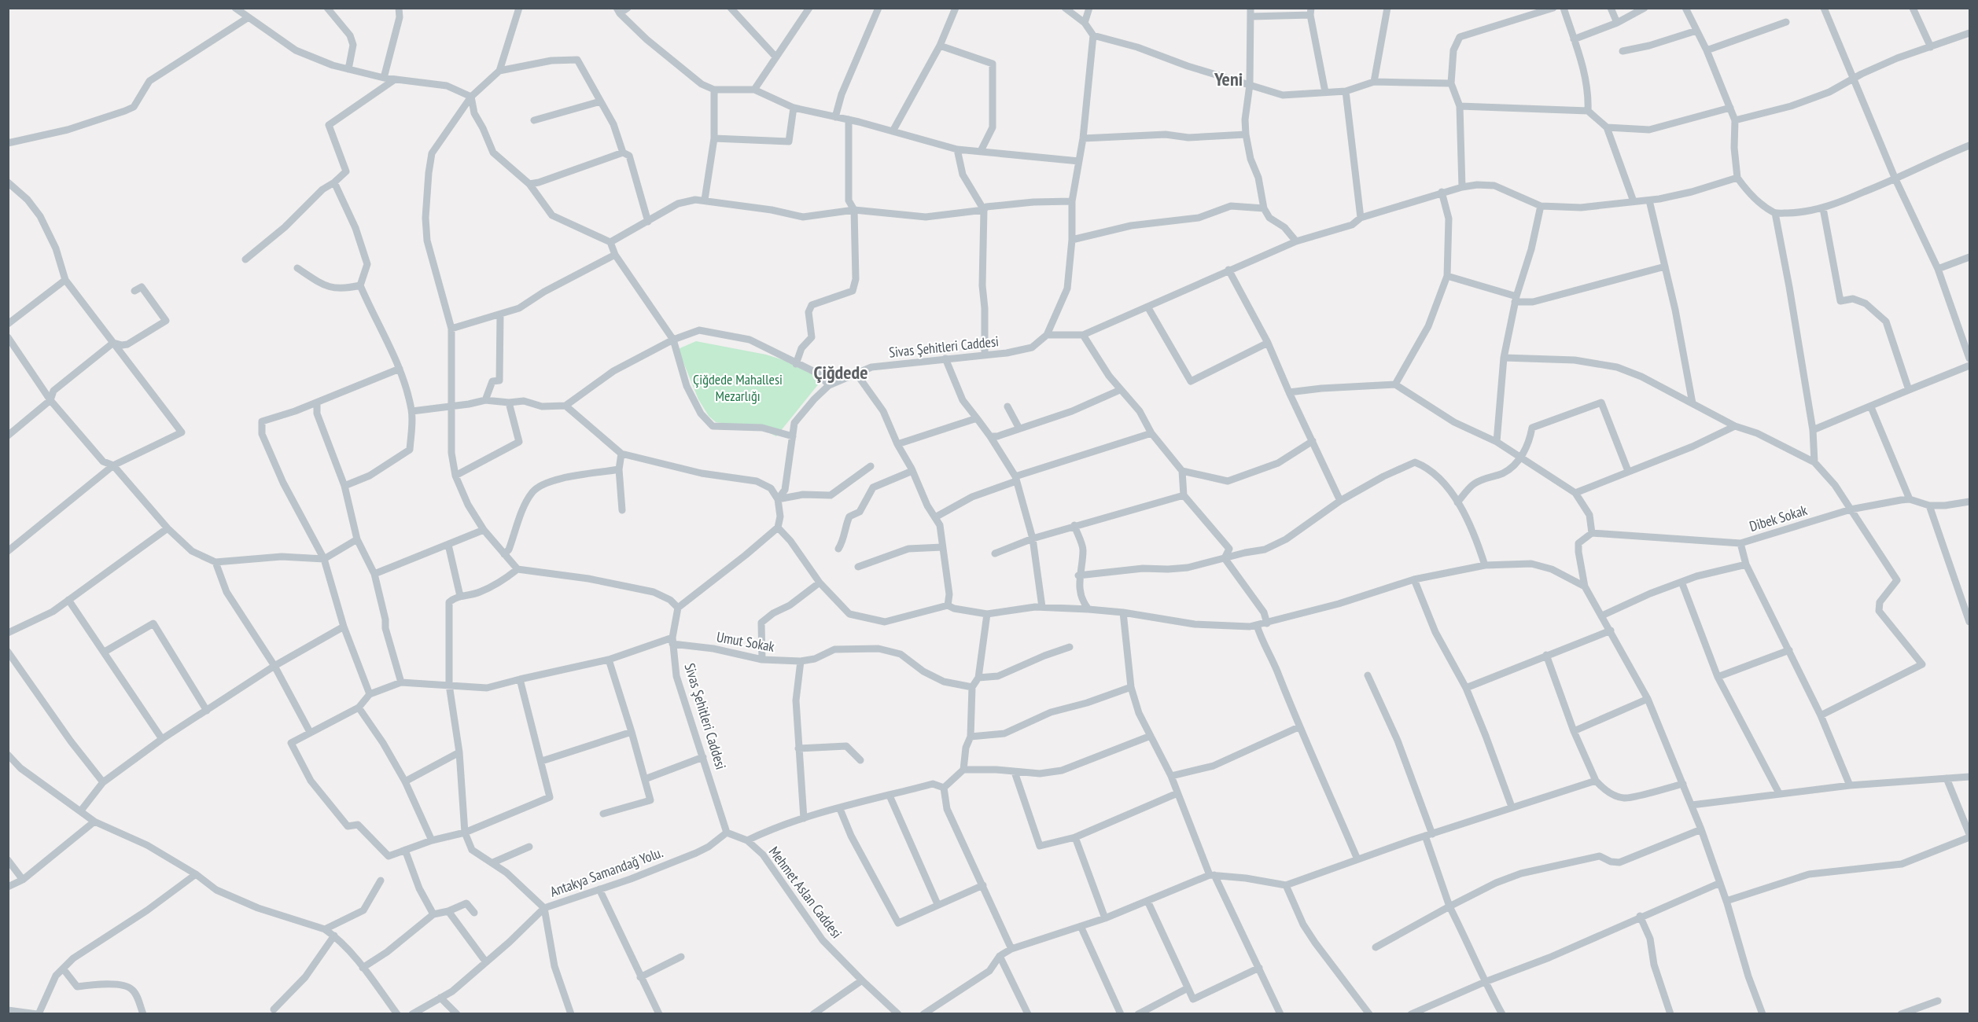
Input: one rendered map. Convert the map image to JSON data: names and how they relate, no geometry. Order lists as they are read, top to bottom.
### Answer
{
  "streets": {
    "street": [
      "Sivas Şehitleri Caddesi",
      "Dibek Sokak",
      "Umut Sokak",
      "Antakya Samandağ Yolu.",
      "Mehmet Aslan Caddesi"
    ]
  },
  "crossings": [
    ["Sivas Şehitleri Caddesi", "Umut Sokak"],
    ["Sivas Şehitleri Caddesi", "Antakya Samandağ Yolu."],
    ["Sivas Şehitleri Caddesi", "Mehmet Aslan Caddesi"],
    ["Antakya Samandağ Yolu.", "Mehmet Aslan Caddesi"]
  ],
  "districts": ["Yeni", "Çiğdede"],
  "parks": ["Çiğdede Mahallesi Mezarlığı"]
}
